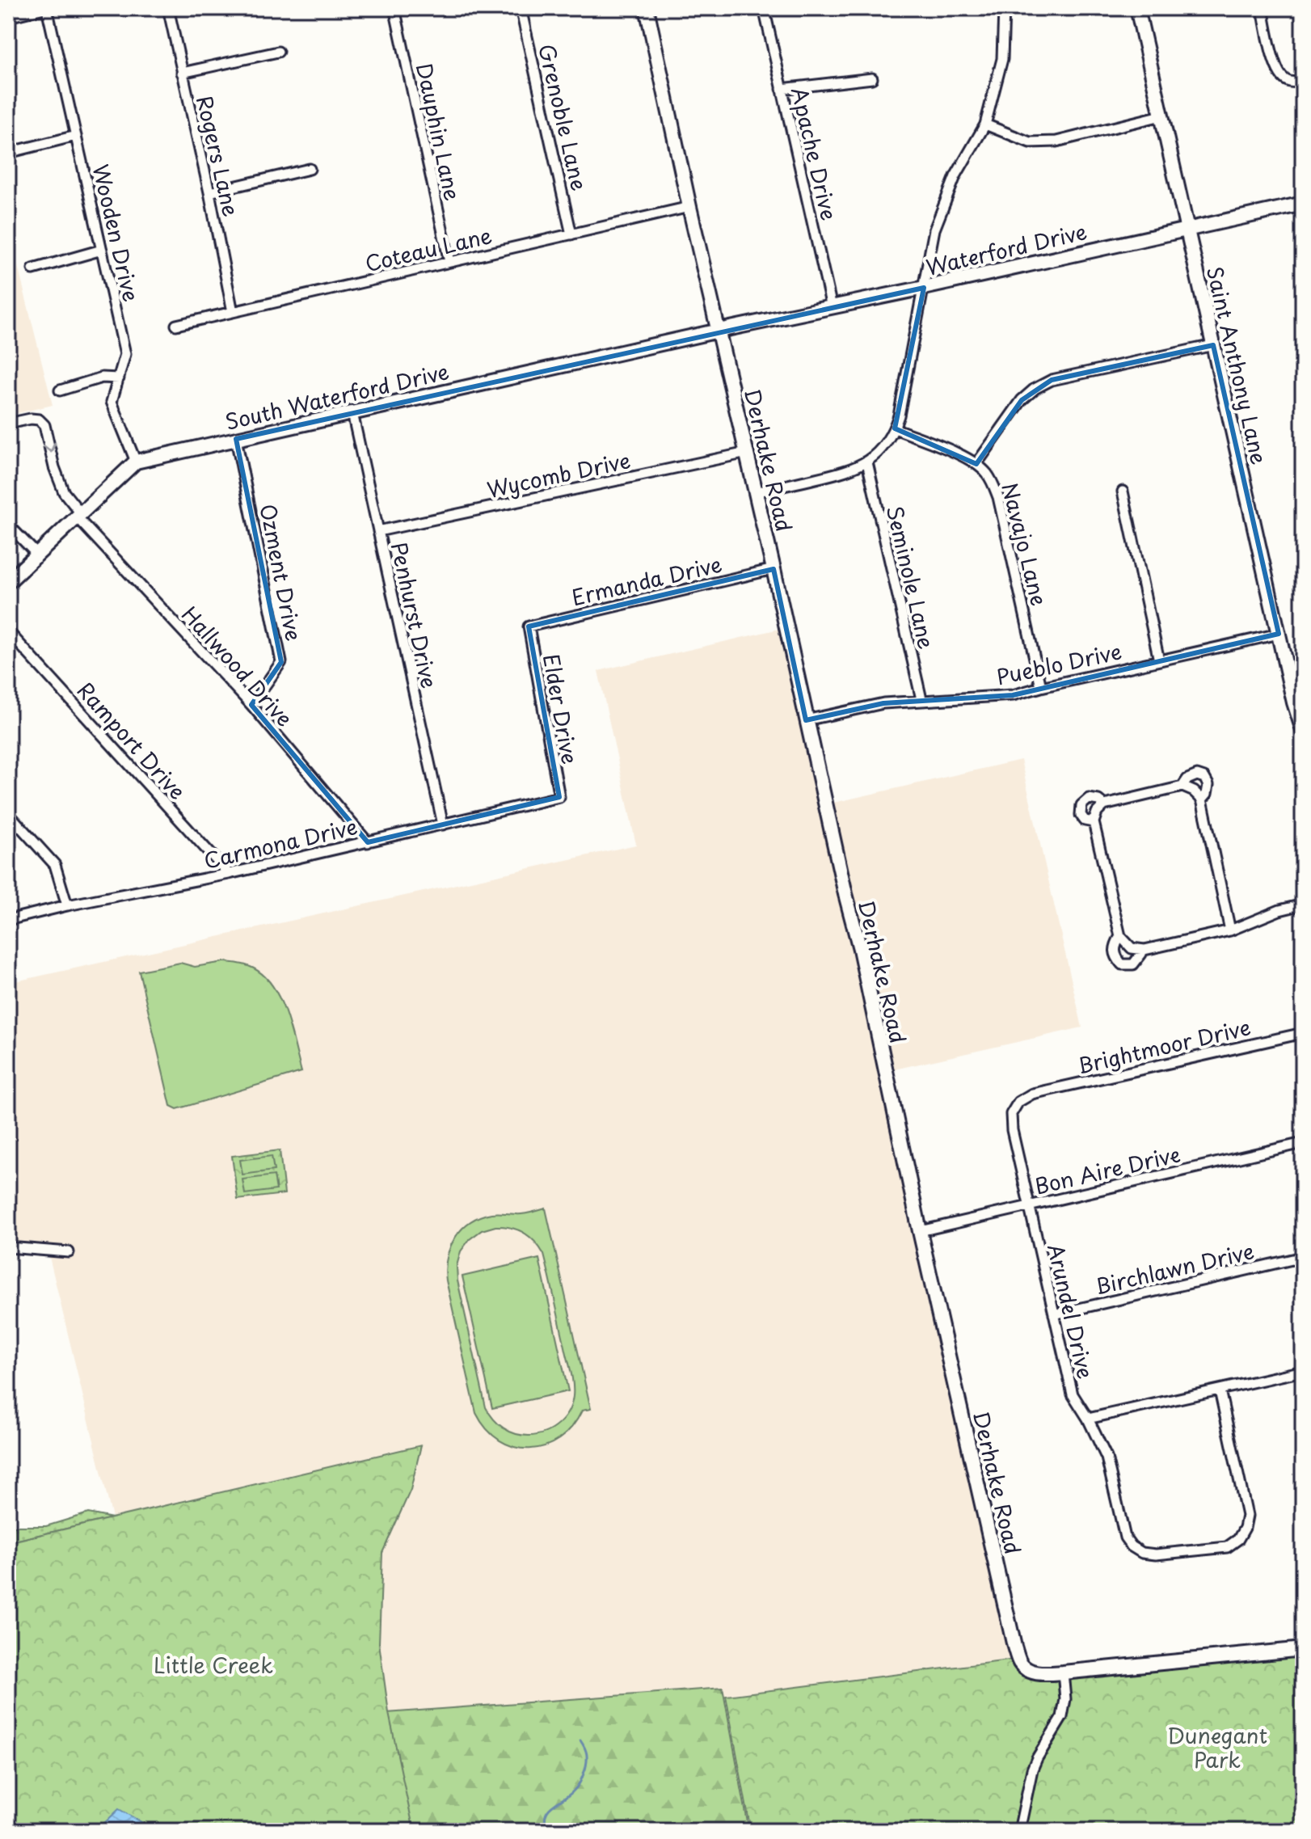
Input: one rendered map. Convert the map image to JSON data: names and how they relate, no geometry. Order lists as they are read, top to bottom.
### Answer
{
  "streets": {
    "street": [
      "Grenoble Lane",
      "Dauphin Lane",
      "Apache Drive",
      "Rogers Lane",
      "Wooden Drive",
      "Coteau Lane",
      "Waterford Drive",
      "Saint Anthony Lane",
      "South Waterford Drive",
      "Derhake Road",
      "Wycomb Drive",
      "Navajo Lane",
      "Ozment Drive",
      "Seminole Lane",
      "Ermanda Drive",
      "Penhurst Drive",
      "Pueblo Drive",
      "Hallwood Drive",
      "Elder Drive",
      "Ramport Drive",
      "Carmona Drive",
      "Brightmoor Drive",
      "Bon Aire Drive",
      "Birchlawn Drive",
      "Arundel Drive"
    ]
  },
  "crossings": [
    ["Grenoble Lane", "Coteau Lane"],
    ["Dauphin Lane", "Coteau Lane"],
    ["Apache Drive", "Waterford Drive"],
    ["Rogers Lane", "Coteau Lane"],
    ["Wooden Drive", "South Waterford Drive"],
    ["Coteau Lane", "Derhake Road"],
    ["Waterford Drive", "Saint Anthony Lane"],
    ["Waterford Drive", "South Waterford Drive"],
    ["Waterford Drive", "Derhake Road"],
    ["Saint Anthony Lane", "Pueblo Drive"],
    ["South Waterford Drive", "Derhake Road"],
    ["South Waterford Drive", "Ozment Drive"],
    ["South Waterford Drive", "Penhurst Drive"],
    ["Derhake Road", "Wycomb Drive"],
    ["Derhake Road", "Ermanda Drive"],
    ["Derhake Road", "Pueblo Drive"],
    ["Derhake Road", "Bon Aire Drive"],
    ["Wycomb Drive", "Penhurst Drive"],
    ["Navajo Lane", "Pueblo Drive"],
    ["Ozment Drive", "Hallwood Drive"],
    ["Seminole Lane", "Pueblo Drive"],
    ["Ermanda Drive", "Elder Drive"],
    ["Penhurst Drive", "Carmona Drive"],
    ["Hallwood Drive", "Carmona Drive"],
    ["Elder Drive", "Carmona Drive"],
    ["Ramport Drive", "Carmona Drive"],
    ["Brightmoor Drive", "Arundel Drive"],
    ["Bon Aire Drive", "Arundel Drive"],
    ["Birchlawn Drive", "Arundel Drive"]
  ],
  "parks": ["Little Creek", "Dunegant Park"]
}
